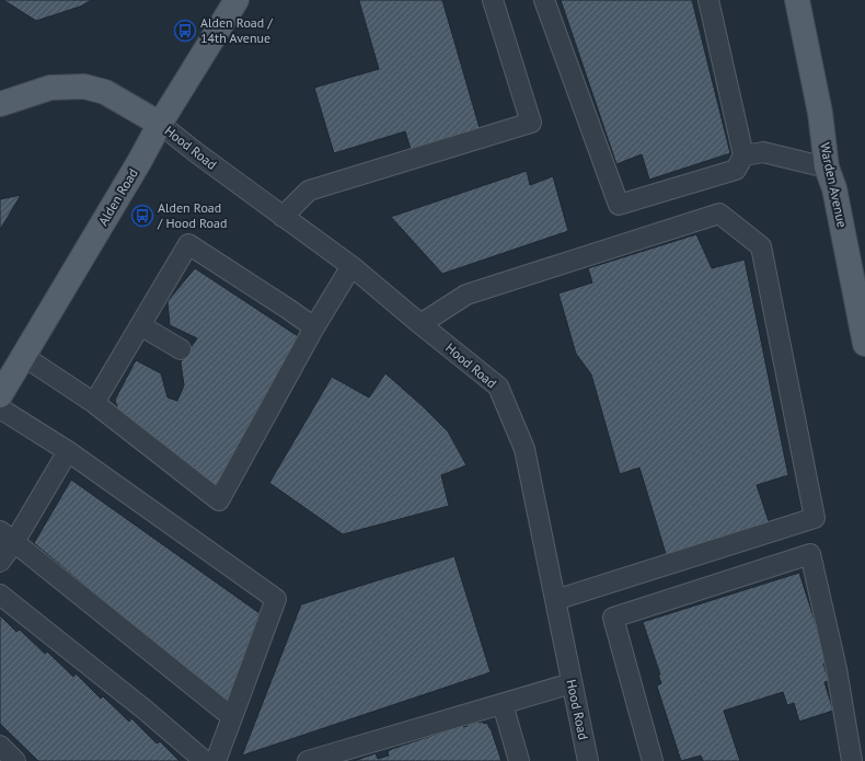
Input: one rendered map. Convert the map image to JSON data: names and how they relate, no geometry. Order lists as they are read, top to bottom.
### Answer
{
  "streets": {
    "main road": ["Warden Avenue", "Alden Road"],
    "street": ["Hood Road"]
  },
  "crossings": [
    ["Hood Road", "Alden Road"]
  ],
  "places": {
    "bus stop": ["Alden Road / 14th Avenue", "Alden Road / Hood Road"]
  }
}
